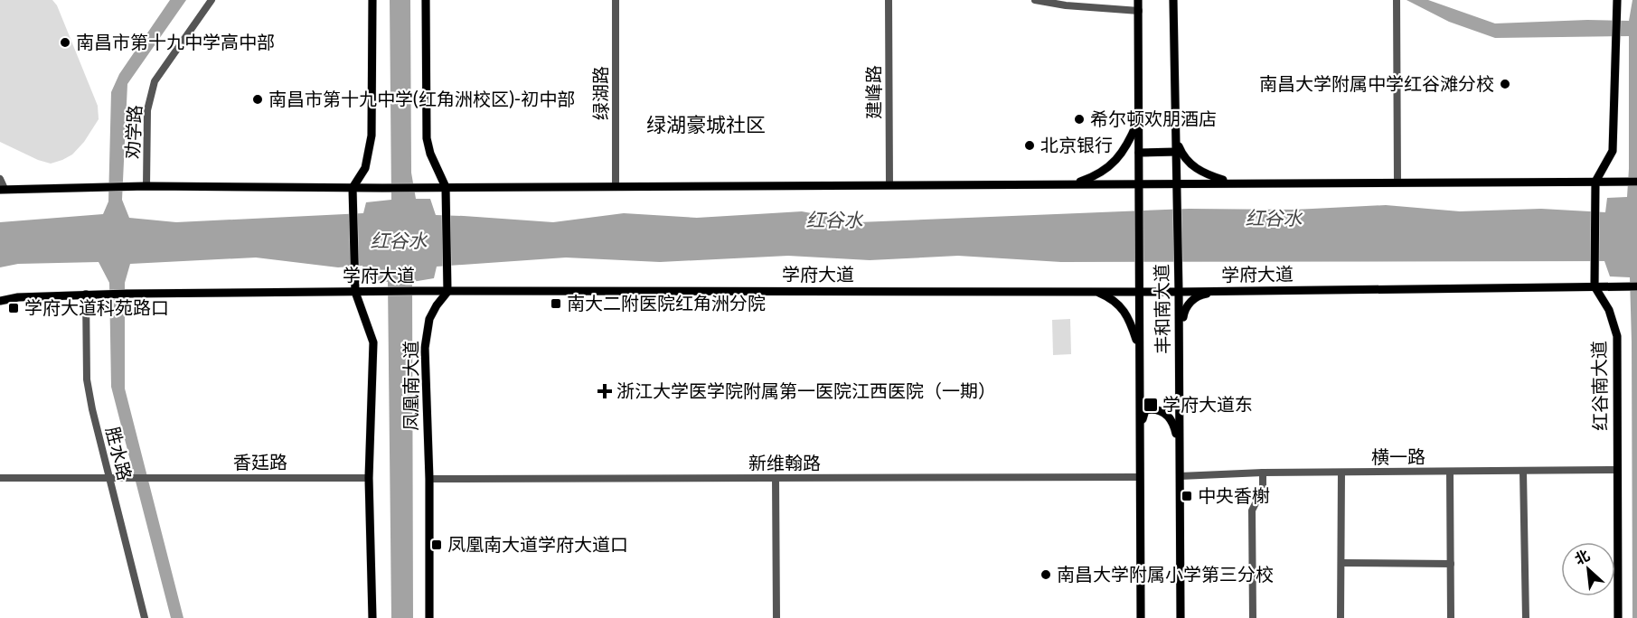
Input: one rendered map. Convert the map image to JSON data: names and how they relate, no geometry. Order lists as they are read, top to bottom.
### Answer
{
  "streets": {
    "main road": [
      "学府大道",
      "丰和南大道",
      "凤凰南大道",
      "红谷南大道"
    ],
    "street": [
      "建峰路",
      "绿湖路",
      "劝学路",
      "胜水路",
      "横一路",
      "香廷路",
      "新维翰路"
    ]
  },
  "crossings": [
    ["学府大道", "丰和南大道"],
    ["学府大道", "凤凰南大道"],
    ["学府大道", "红谷南大道"],
    ["学府大道", "胜水路"],
    ["丰和南大道", "横一路"],
    ["丰和南大道", "新维翰路"],
    ["凤凰南大道", "新维翰路"],
    ["红谷南大道", "横一路"],
    ["胜水路", "香廷路"]
  ],
  "districts": ["绿湖豪城社区"],
  "water": ["红谷水"],
  "places": {
    "other": [
      "南昌市第十九中学高中部",
      "南昌大学附属中学红谷滩分校",
      "南昌市第十九中学(红角洲校区)-初中部",
      "希尔顿欢朋酒店",
      "北京银行",
      "南昌大学附属小学第三分校"
    ],
    "transit": [
      "南大二附医院红角洲分院",
      "学府大道科苑路口",
      "学府大道东",
      "中央香榭",
      "凤凰南大道学府大道口"
    ],
    "health": ["浙江大学医学院附属第一医院江西医院（一期）"]
  },
  "north": "top left"
}
